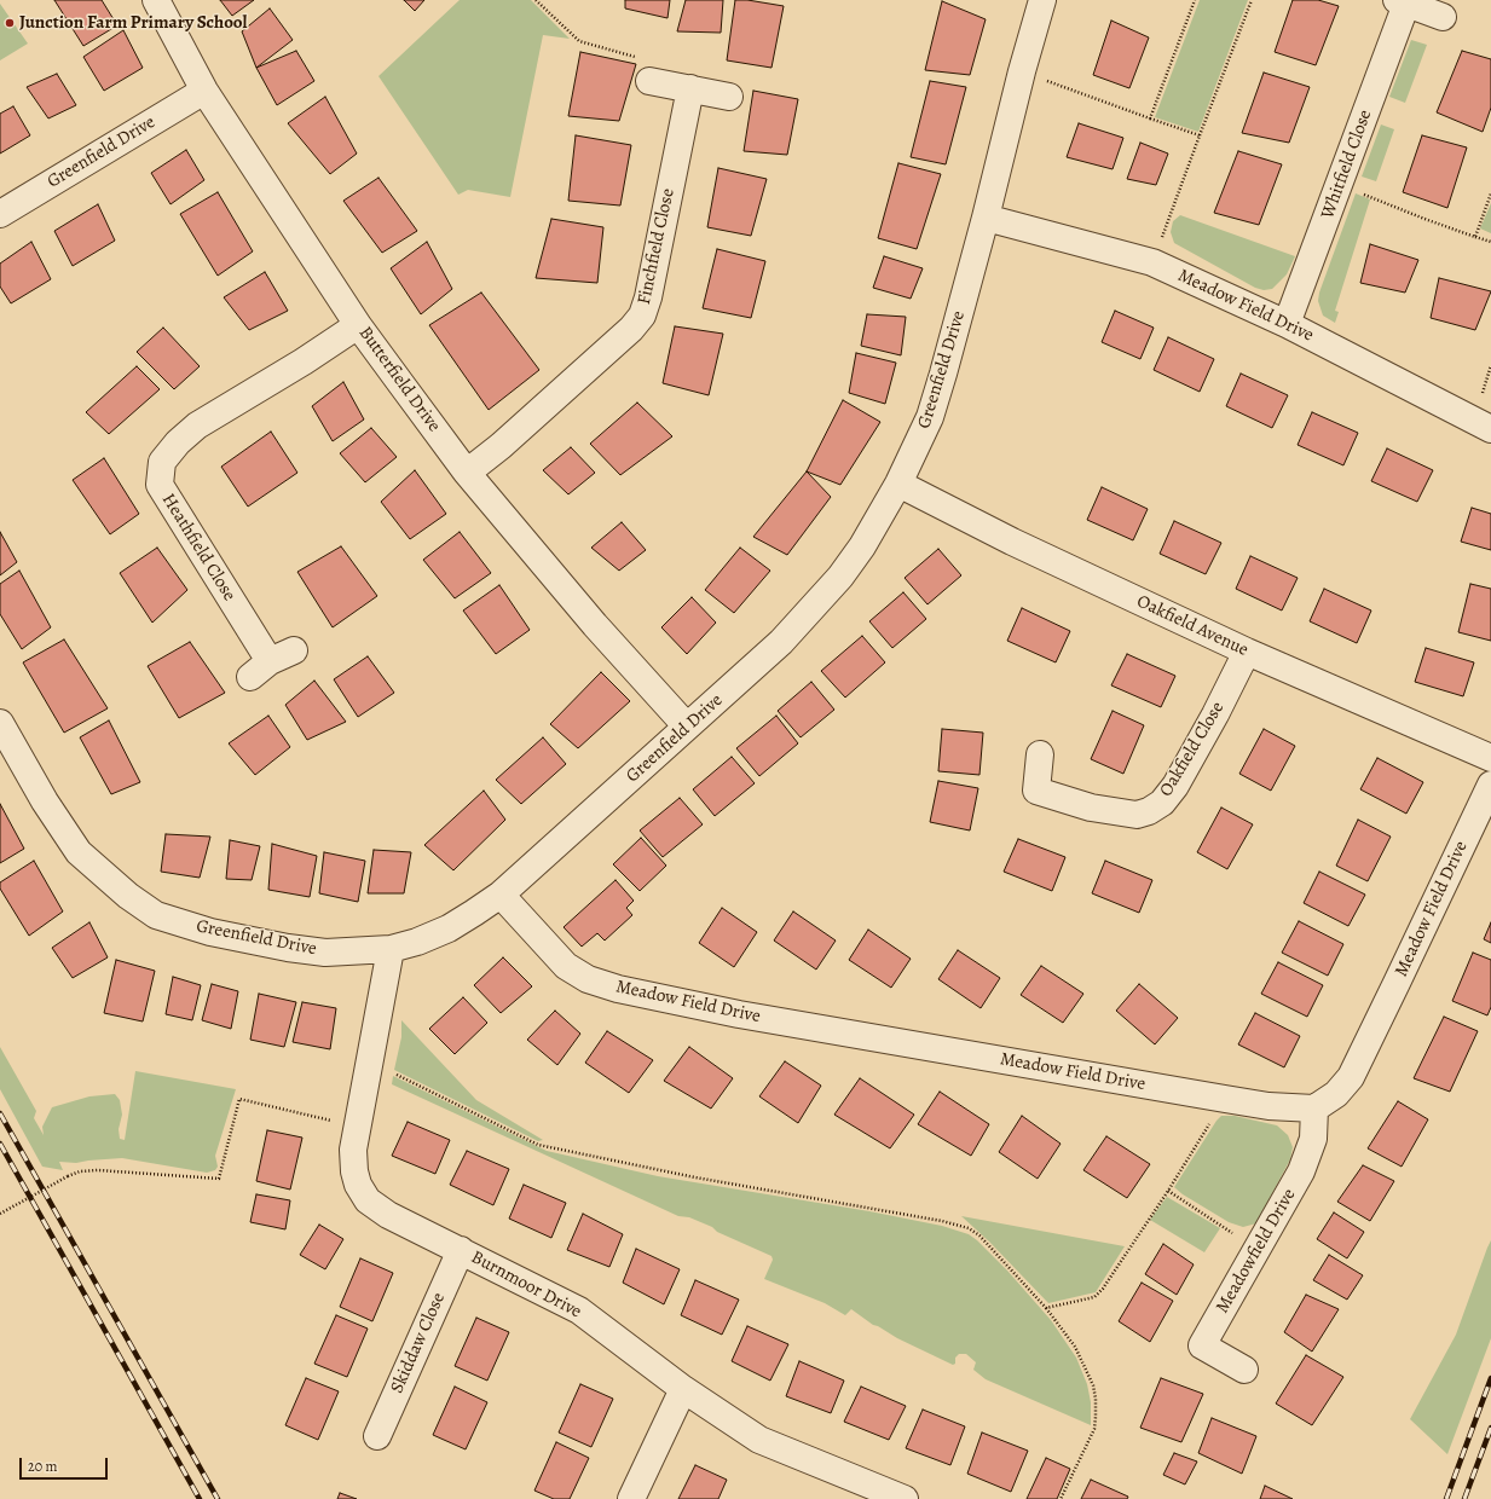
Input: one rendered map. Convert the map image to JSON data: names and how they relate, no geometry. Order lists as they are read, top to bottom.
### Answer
{
  "streets": {
    "street": [
      "Greenfield Drive",
      "Whitfield Close",
      "Finchfield Close",
      "Meadow Field Drive",
      "Butterfield Drive",
      "Heathfield Close",
      "Oakfield Avenue",
      "Oakfield Close",
      "Meadowfield Drive",
      "Burnmoor Drive",
      "Skiddaw Close"
    ]
  },
  "crossings": [
    ["Greenfield Drive", "Meadow Field Drive"],
    ["Greenfield Drive", "Butterfield Drive"],
    ["Greenfield Drive", "Oakfield Avenue"],
    ["Greenfield Drive", "Burnmoor Drive"],
    ["Whitfield Close", "Meadow Field Drive"],
    ["Finchfield Close", "Butterfield Drive"],
    ["Meadow Field Drive", "Meadowfield Drive"],
    ["Butterfield Drive", "Heathfield Close"],
    ["Oakfield Avenue", "Oakfield Close"],
    ["Burnmoor Drive", "Skiddaw Close"]
  ],
  "places": ["Junction Farm Primary School"],
  "scale_bar": "20 m"
}
